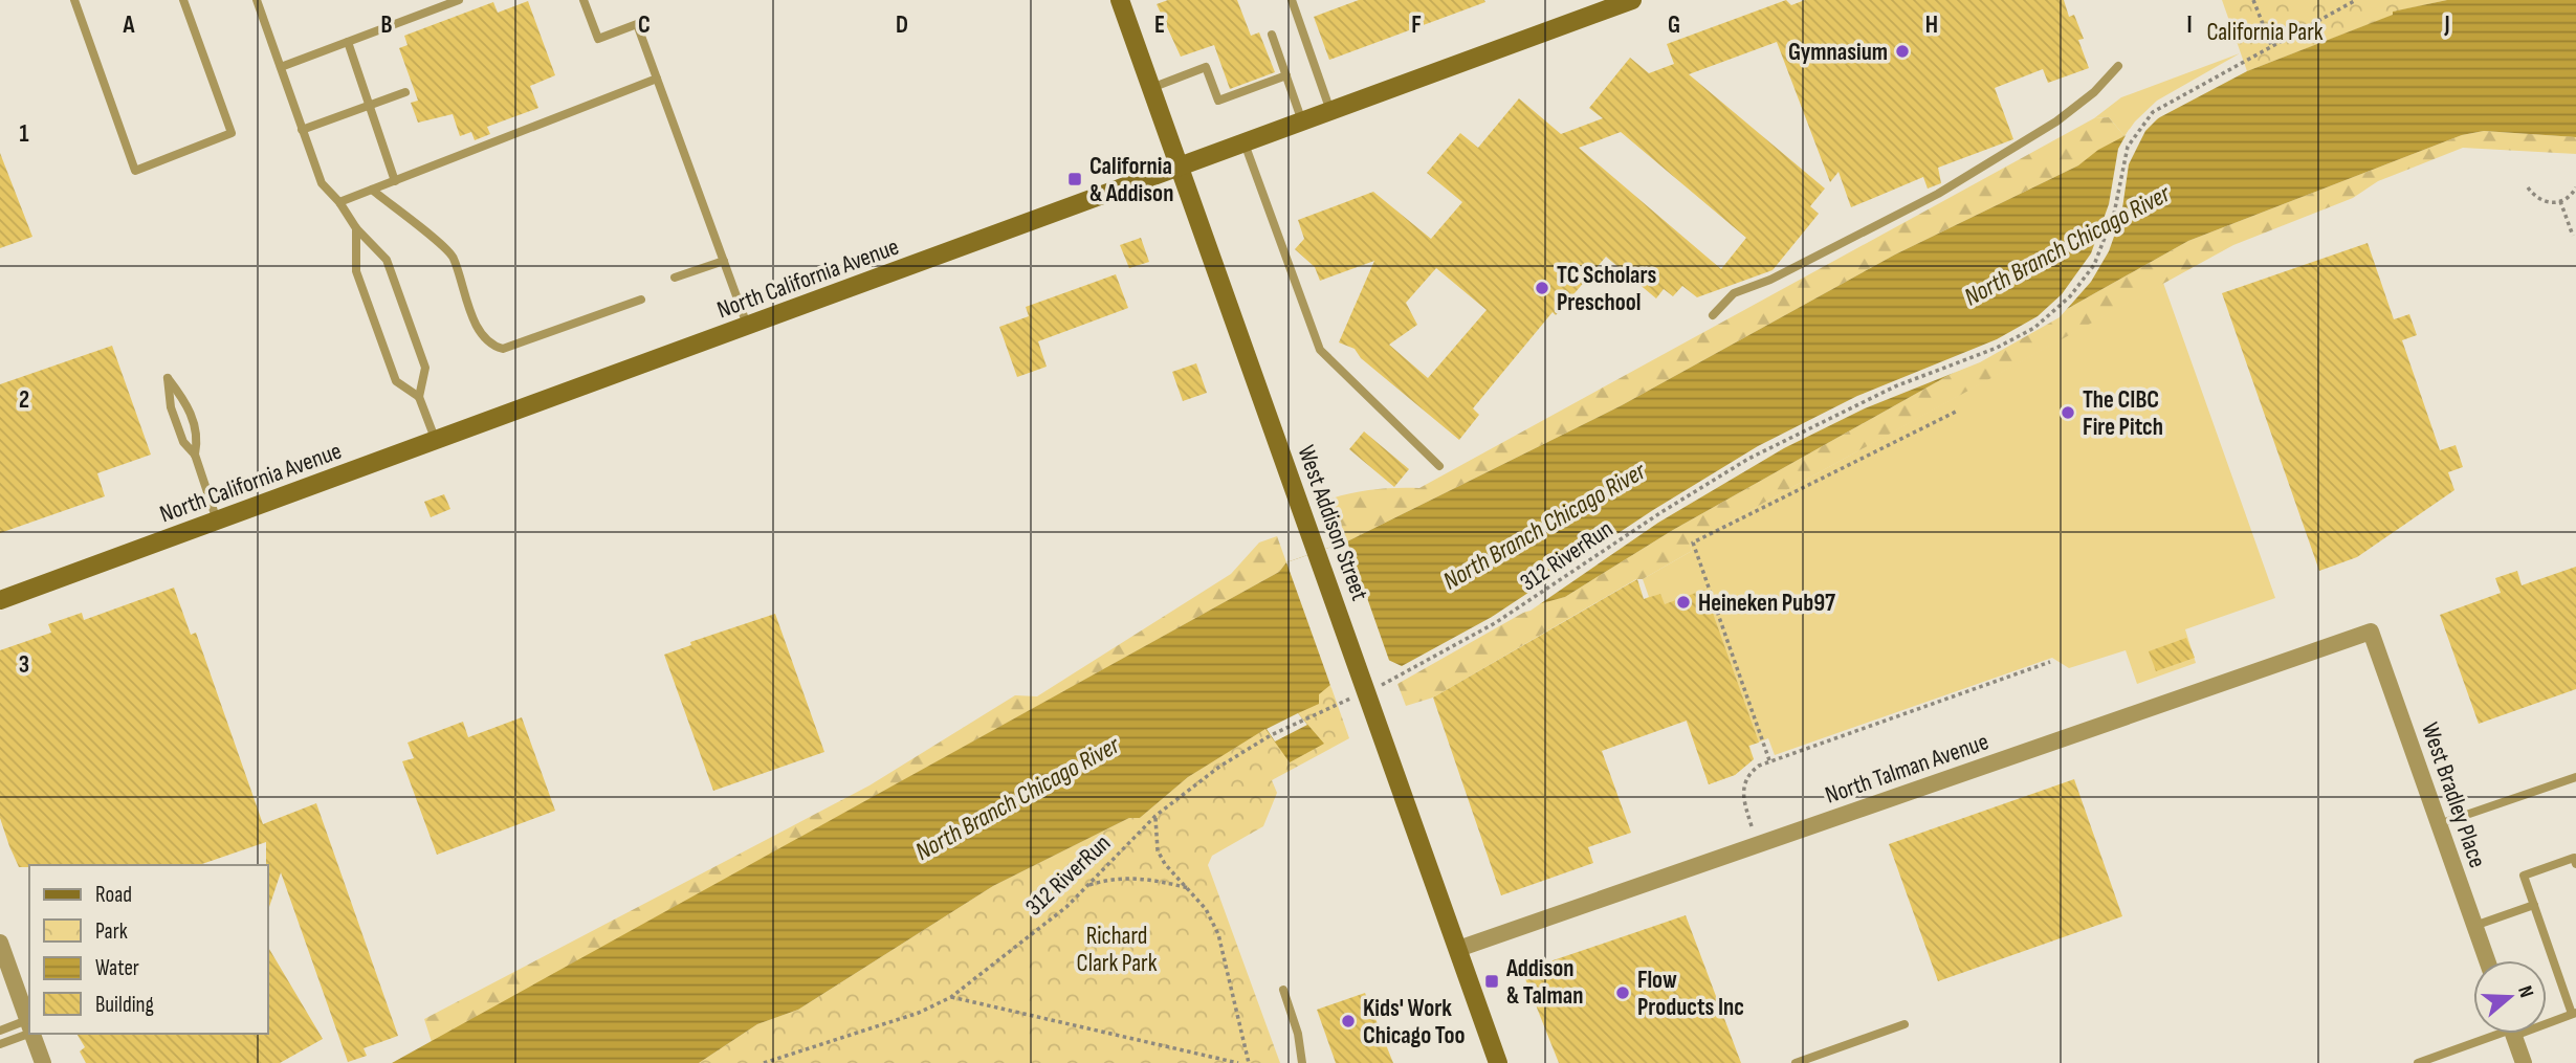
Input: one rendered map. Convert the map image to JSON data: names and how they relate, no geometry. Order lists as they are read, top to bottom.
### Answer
{
  "streets": {
    "street": [
      "North California Avenue",
      "West Addison Street",
      "North Talman Avenue",
      "West Bradley Place"
    ],
    "path": ["312 RiverRun"]
  },
  "crossings": [
    ["North California Avenue", "West Addison Street"],
    ["West Addison Street", "North Talman Avenue"],
    ["North Talman Avenue", "West Bradley Place"]
  ],
  "water": ["North Branch Chicago River"],
  "parks": ["California Park", "Richard Clark Park"],
  "places": {
    "other": [
      "Gymnasium",
      "TC Scholars Preschool",
      "The CIBC Fire Pitch",
      "Heineken Pub97",
      "Flow Products Inc",
      "Kids' Work Chicago Too"
    ],
    "transit": ["California & Addison", "Addison & Talman"]
  },
  "legend": [
    "Road",
    "Park",
    "Water",
    "Building"
  ],
  "north": "right",
  "grid": {
    "columns": [
      "A",
      "B",
      "C",
      "D",
      "E",
      "F",
      "G",
      "H",
      "I",
      "J"
    ],
    "rows": ["1", "2", "3"]
  }
}
